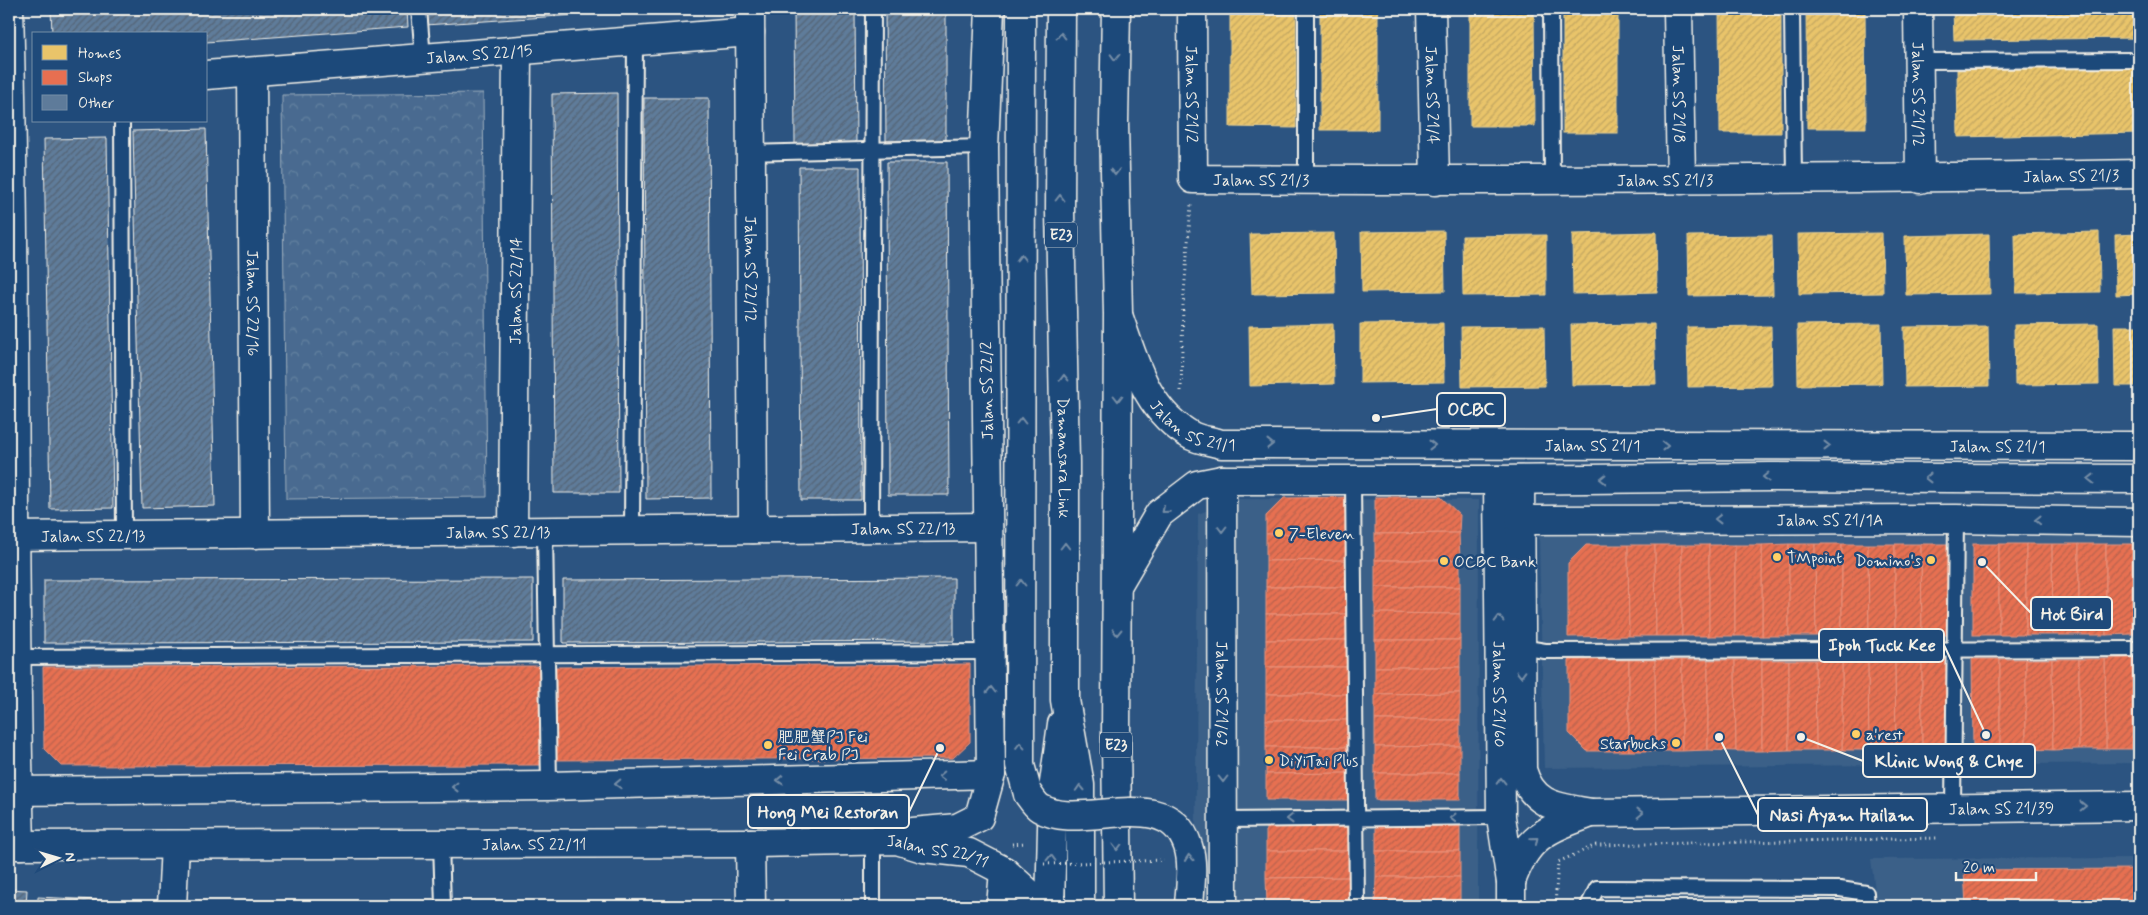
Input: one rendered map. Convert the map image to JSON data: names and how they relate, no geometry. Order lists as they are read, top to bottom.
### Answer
{
  "streets": {
    "main road": [
      "Jalan SS 22/15",
      "Jalan SS 21/2",
      "Jalan SS 21/8",
      "Jalan SS 21/12",
      "Jalan SS 21/4",
      "Jalan SS 21/3",
      "E23",
      "Jalan SS 22/12",
      "Jalan SS 22/14",
      "Jalan SS 22/16",
      "Jalan SS 22/2",
      "Jalan SS 21/1",
      "Damansara Link",
      "Jalan SS 21/1A",
      "Jalan SS 22/13",
      "Jalan SS 21/62",
      "Jalan SS 21/60",
      "Jalan SS 21/39",
      "Jalan SS 22/11"
    ]
  },
  "crossings": [
    ["Jalan SS 22/15", "Jalan SS 22/12"],
    ["Jalan SS 22/15", "Jalan SS 22/14"],
    ["Jalan SS 22/15", "Jalan SS 22/16"],
    ["Jalan SS 21/2", "Jalan SS 21/3"],
    ["Jalan SS 21/8", "Jalan SS 21/3"],
    ["Jalan SS 21/12", "Jalan SS 21/3"],
    ["Jalan SS 21/4", "Jalan SS 21/3"],
    ["E23", "Jalan SS 21/1"],
    ["Jalan SS 22/12", "Jalan SS 22/13"],
    ["Jalan SS 22/14", "Jalan SS 22/13"],
    ["Jalan SS 22/16", "Jalan SS 22/13"],
    ["Jalan SS 22/2", "Jalan SS 22/13"],
    ["Jalan SS 22/2", "Jalan SS 22/11"],
    ["Jalan SS 21/1", "Jalan SS 21/62"],
    ["Jalan SS 21/1", "Jalan SS 21/60"],
    ["Jalan SS 21/1A", "Jalan SS 21/60"],
    ["Jalan SS 21/60", "Jalan SS 21/39"]
  ],
  "one_way": ["Jalan SS 21/1A", "Jalan SS 21/39"],
  "places": [
    "OCBC",
    "7-Eleven",
    "TMpoint",
    "Domino's",
    "OCBC Bank",
    "Hot Bird",
    "a'rest",
    "Ipoh Tuck Kee",
    "Nasi Ayam Hailam",
    "Klinic Wong & Chye",
    "Starbucks",
    "肥肥蟹PJ Fei Fei Crab PJ",
    "Hong Mei Restoran",
    "DiYiTai Plus"
  ],
  "legend": ["Homes", "Shops", "Other"],
  "scale_bar": "20 m",
  "north": "right"
}
